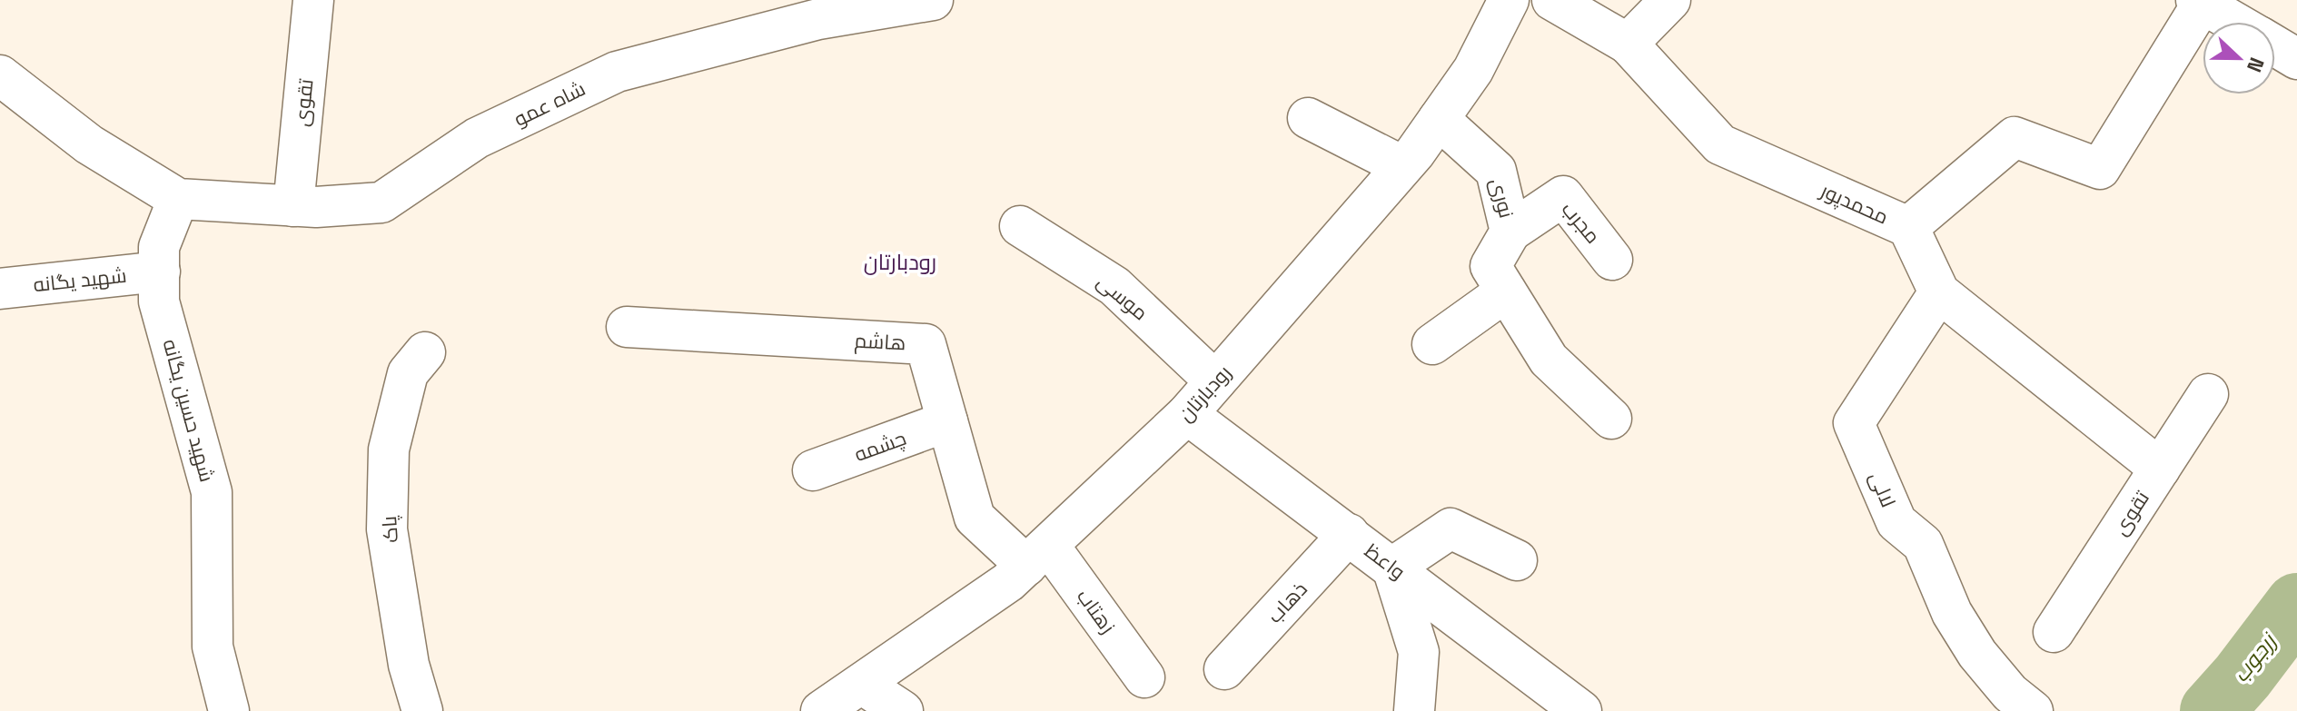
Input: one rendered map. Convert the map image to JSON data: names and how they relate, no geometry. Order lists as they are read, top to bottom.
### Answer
{
  "streets": {
    "street": [
      "تقوی",
      "شاه عمو",
      "نوری",
      "محمدپور",
      "مجرب",
      "شهید یگانه",
      "موسی",
      "هاشم",
      "رودبارتان",
      "شهید حسین یگانه",
      "چشمه",
      "لالی",
      "پاک",
      "واعظ",
      "ذهاب",
      "زهتاب"
    ]
  },
  "crossings": [
    ["تقوی", "شاه عمو"],
    ["تقوی", "محمدپور"],
    ["شاه عمو", "شهید حسین یگانه"],
    ["نوری", "مجرب"],
    ["نوری", "رودبارتان"],
    ["محمدپور", "لالی"],
    ["شهید یگانه", "شهید حسین یگانه"],
    ["موسی", "رودبارتان"],
    ["هاشم", "رودبارتان"],
    ["هاشم", "چشمه"],
    ["هاشم", "زهتاب"],
    ["رودبارتان", "واعظ"],
    ["رودبارتان", "زهتاب"],
    ["واعظ", "ذهاب"]
  ],
  "districts": ["رودبارتان"],
  "water": ["زرجوب"],
  "north": "right"
}
